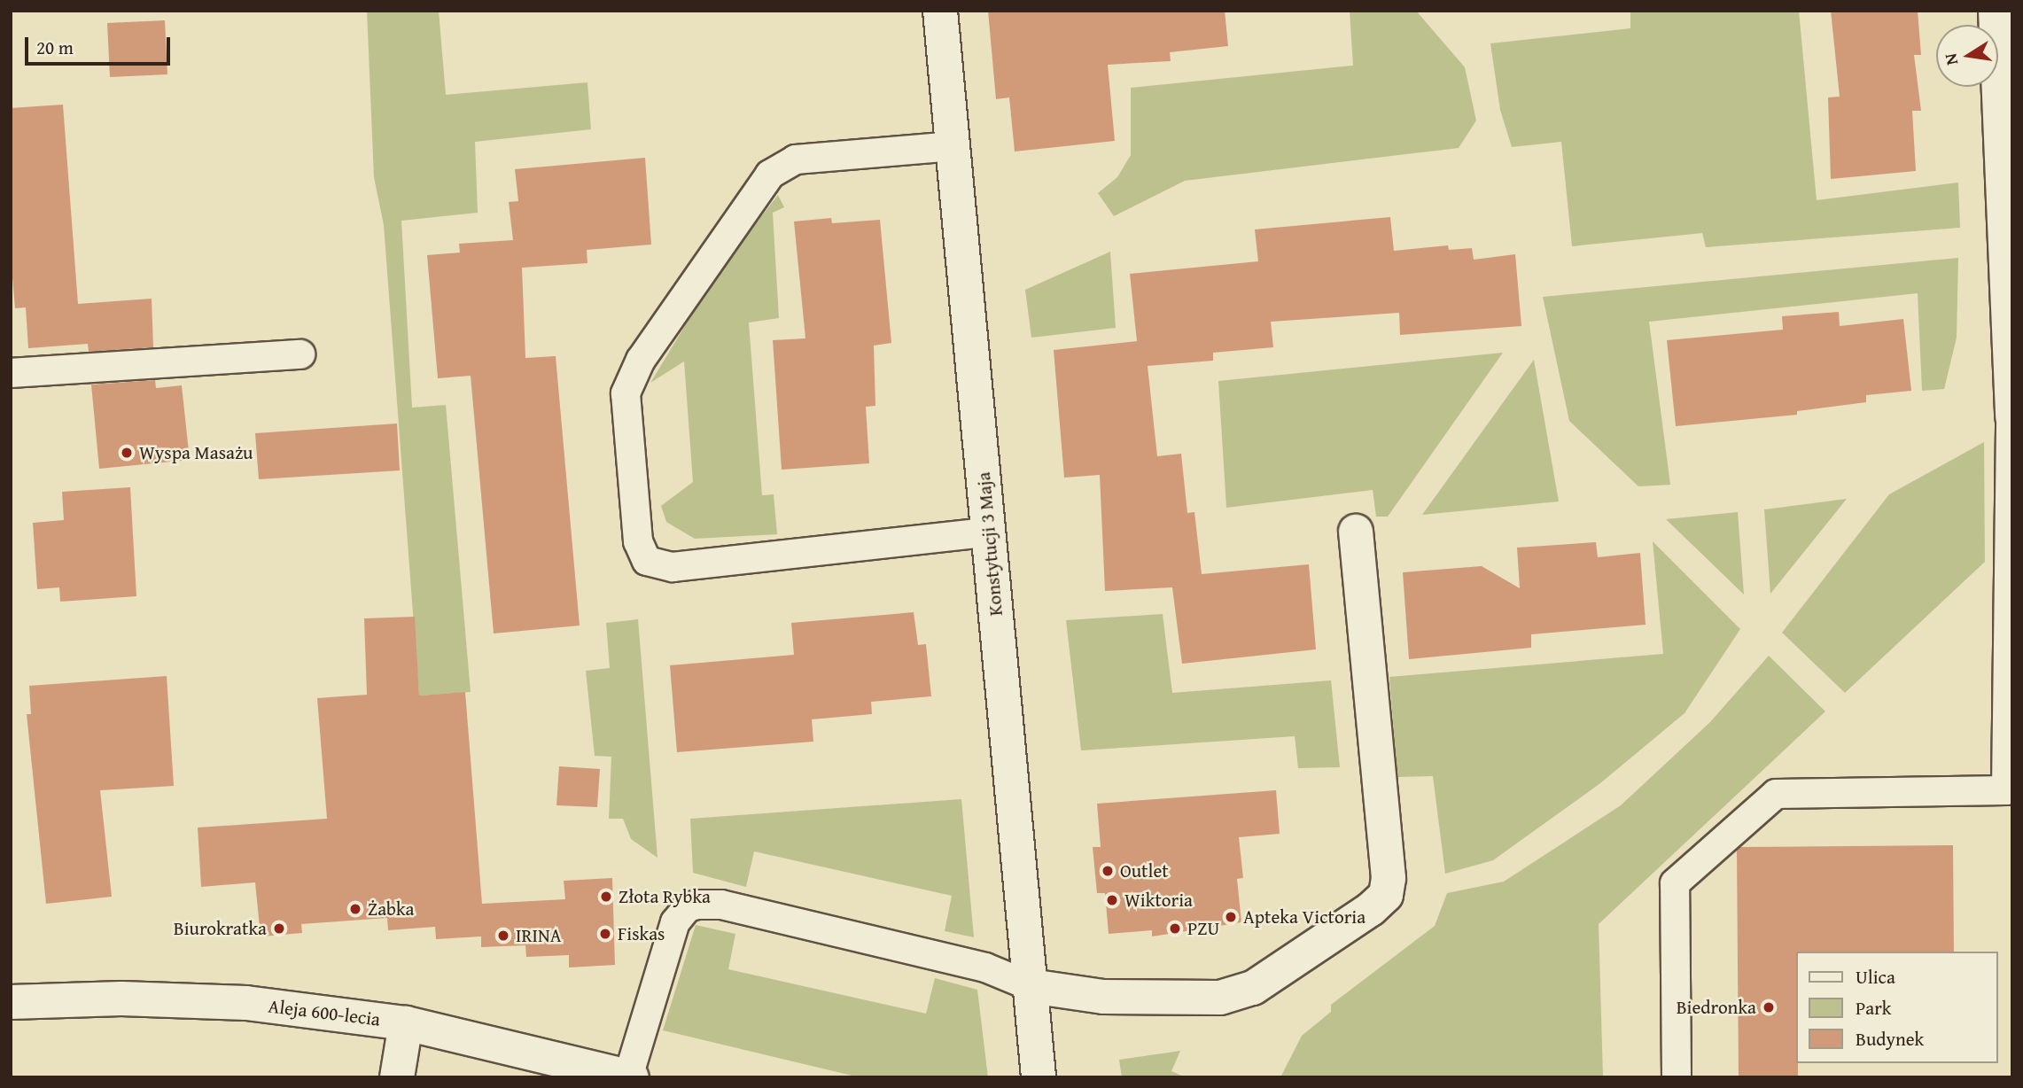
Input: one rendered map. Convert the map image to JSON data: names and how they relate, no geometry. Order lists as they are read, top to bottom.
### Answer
{
  "streets": {
    "street": ["Konstytucji 3 Maja", "Aleja 600-lecia"]
  },
  "places": [
    "Wyspa Masażu",
    "Outlet",
    "Złota Rybka",
    "Wiktoria",
    "Żabka",
    "Apteka Victoria",
    "Biurokratka",
    "PZU",
    "Fiskas",
    "IRINA",
    "Biedronka"
  ],
  "legend": ["Ulica", "Park", "Budynek"],
  "scale_bar": "20 m",
  "north": "left"
}
